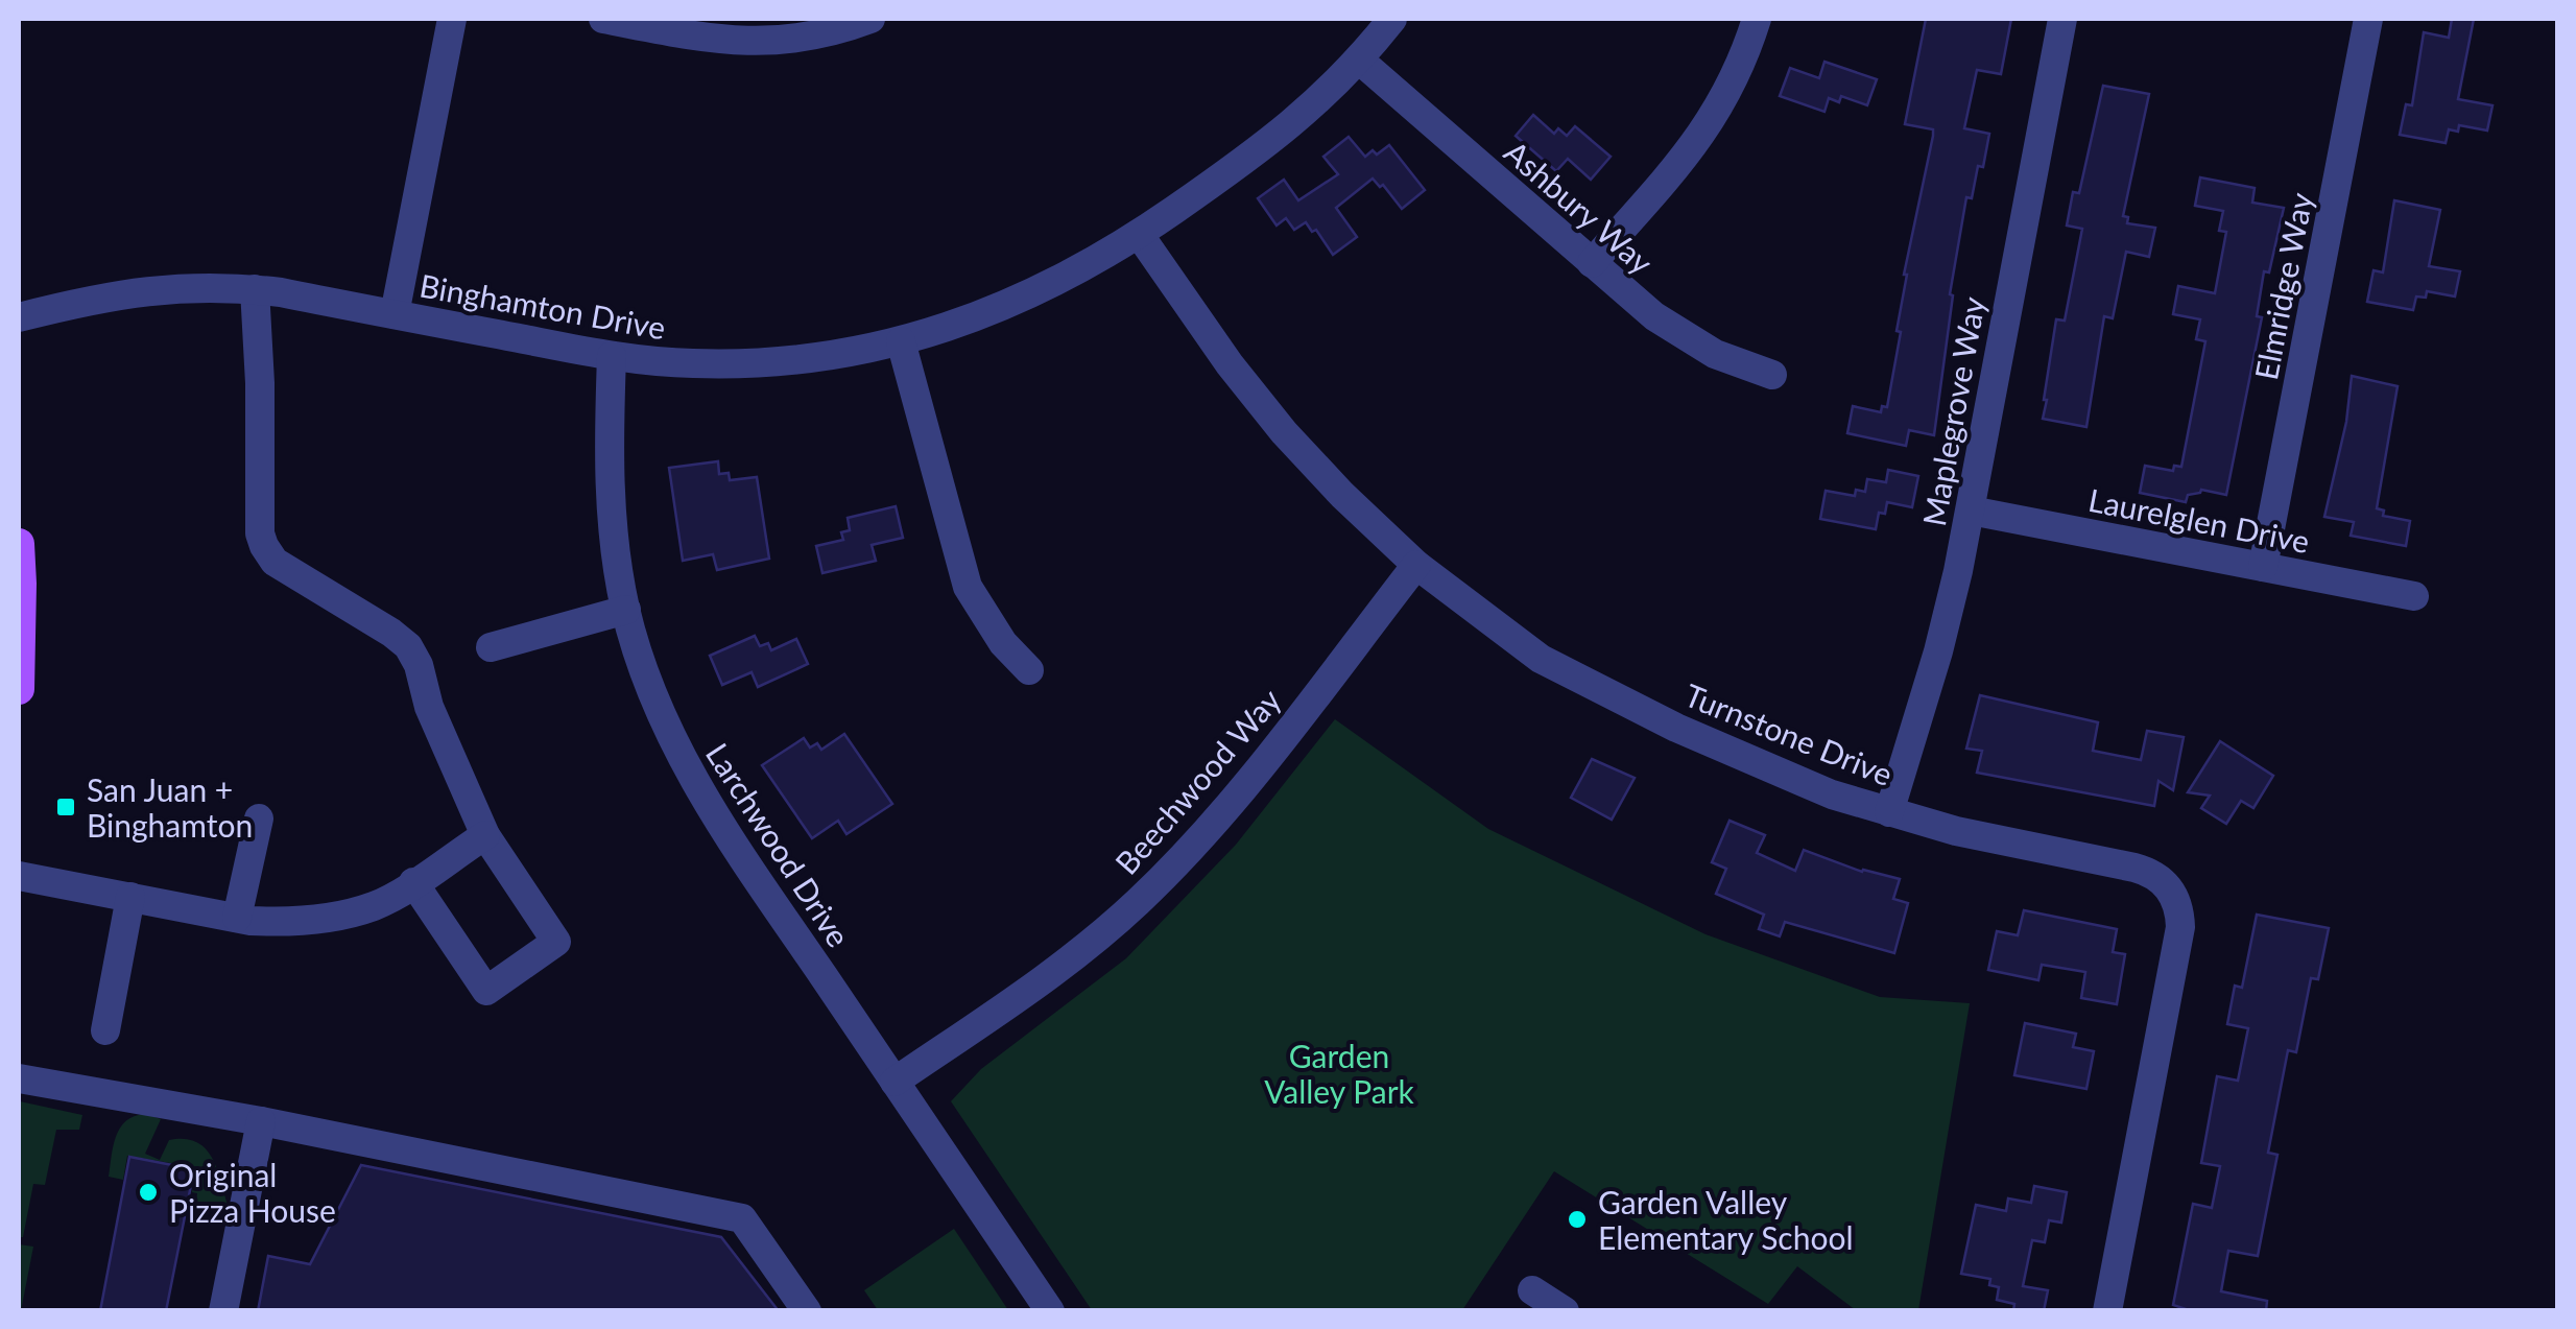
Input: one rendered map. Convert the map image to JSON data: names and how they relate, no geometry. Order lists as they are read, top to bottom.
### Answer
{
  "streets": {
    "street": [
      "Ashbury Way",
      "Elmridge Way",
      "Binghamton Drive",
      "Maplegrove Way",
      "Laurelglen Drive",
      "Turnstone Drive",
      "Beechwood Way",
      "Larchwood Drive"
    ]
  },
  "crossings": [
    ["Ashbury Way", "Binghamton Drive"],
    ["Elmridge Way", "Laurelglen Drive"],
    ["Binghamton Drive", "Turnstone Drive"],
    ["Binghamton Drive", "Larchwood Drive"],
    ["Maplegrove Way", "Laurelglen Drive"],
    ["Maplegrove Way", "Turnstone Drive"],
    ["Turnstone Drive", "Beechwood Way"],
    ["Beechwood Way", "Larchwood Drive"]
  ],
  "parks": ["Garden Valley Park"],
  "places": {
    "transit": ["San Juan + Binghamton"],
    "other": ["Original Pizza House", "Garden Valley Elementary School"]
  }
}
